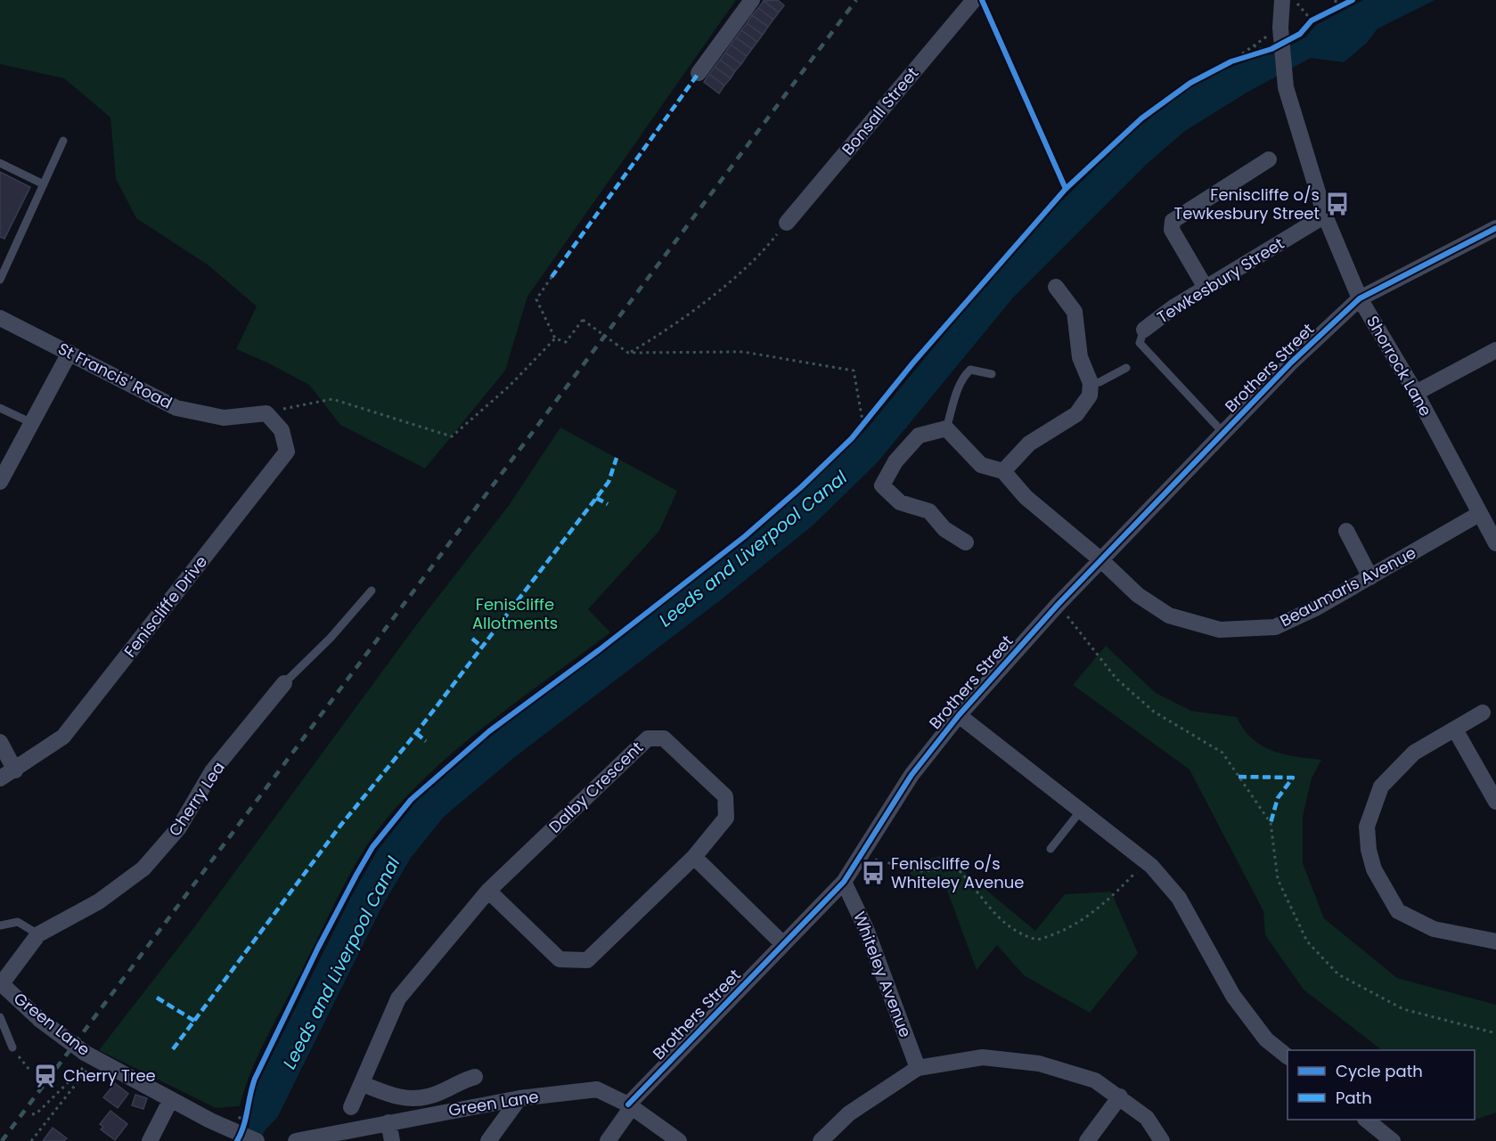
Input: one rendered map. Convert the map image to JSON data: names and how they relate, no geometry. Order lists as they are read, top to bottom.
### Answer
{
  "streets": {
    "street": [
      "Bonsall Street",
      "Tewkesbury Street",
      "Shorrock Lane",
      "Brothers Street",
      "St Francis' Road",
      "Beaumaris Avenue",
      "Feniscliffe Drive",
      "Dalby Crescent",
      "Cherry Lea",
      "Whiteley Avenue",
      "Green Lane"
    ]
  },
  "crossings": [
    ["Tewkesbury Street", "Shorrock Lane"],
    ["Shorrock Lane", "Brothers Street"],
    ["Shorrock Lane", "Beaumaris Avenue"],
    ["Brothers Street", "Beaumaris Avenue"],
    ["Brothers Street", "Whiteley Avenue"],
    ["Brothers Street", "Green Lane"],
    ["St Francis' Road", "Feniscliffe Drive"],
    ["Cherry Lea", "Green Lane"]
  ],
  "water": ["Leeds and Liverpool Canal"],
  "parks": ["Feniscliffe Allotments"],
  "places": {
    "bus stop": ["Feniscliffe o/s Tewkesbury Street", "Feniscliffe o/s Whiteley Avenue"],
    "station": ["Cherry Tree"]
  },
  "legend": ["Cycle path", "Path"]
}
